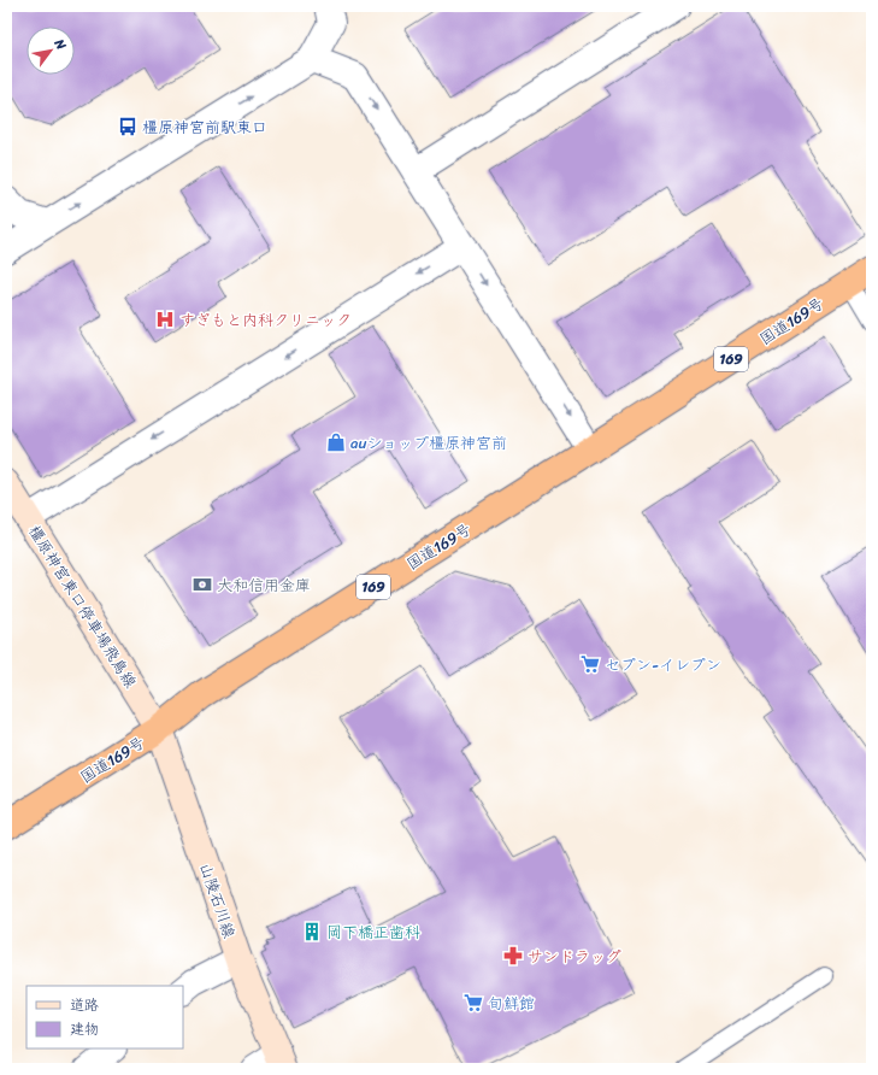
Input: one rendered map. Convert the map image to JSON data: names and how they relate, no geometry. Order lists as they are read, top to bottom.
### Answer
{
  "streets": {
    "highway": ["国道169号", "169"],
    "main road": ["橿原神宮東口停車場飛鳥線", "山陵石川線"]
  },
  "crossings": [
    ["国道169号", "橿原神宮東口停車場飛鳥線"],
    ["国道169号", "山陵石川線"],
    ["橿原神宮東口停車場飛鳥線", "山陵石川線"]
  ],
  "places": {
    "bus stop": ["橿原神宮前駅東口"],
    "hospital": ["すぎもと内科クリニック"],
    "shop": ["auショップ橿原神宮前"],
    "bank": ["大和信用金庫"],
    "supermarket": ["セブン-イレブン", "旬鮮館"],
    "building": ["岡下橋正歯科"],
    "pharmacy": ["サンドラッグ"]
  },
  "legend": ["道路", "建物"],
  "north": "top right"
}
